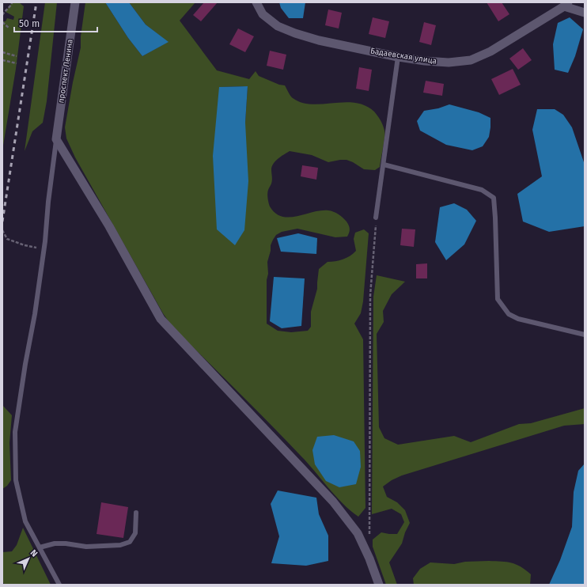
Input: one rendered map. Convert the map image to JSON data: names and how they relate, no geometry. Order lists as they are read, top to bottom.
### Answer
{
  "streets": {
    "street": ["Бадаевская улица", "проспект Ленина"]
  },
  "scale_bar": "50 m",
  "north": "top right"
}
